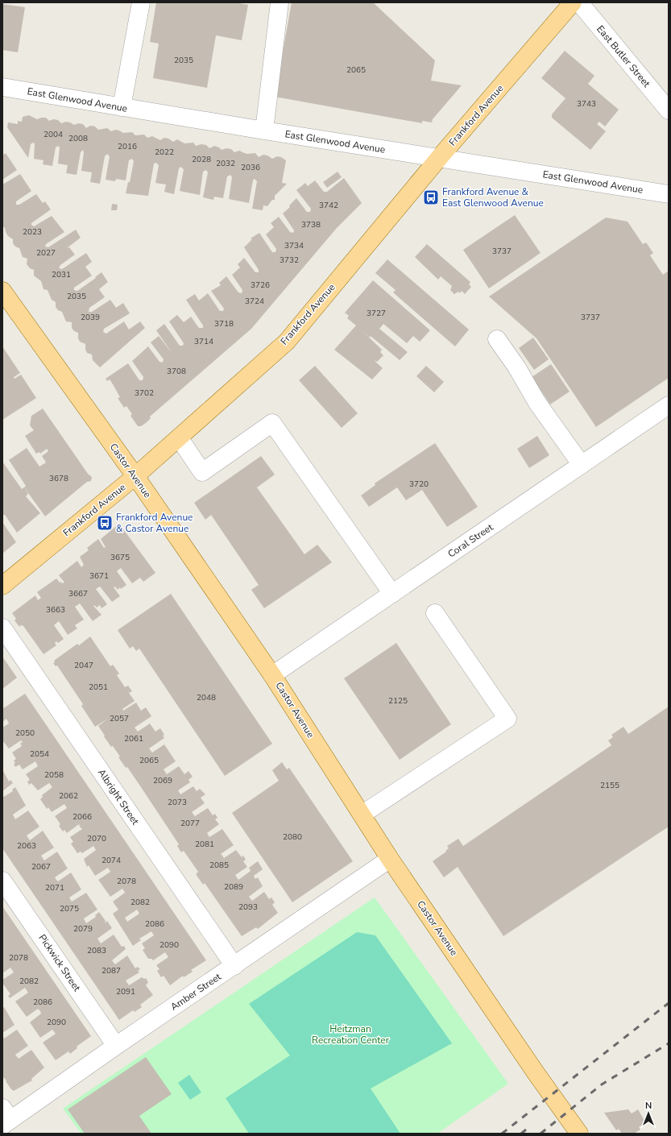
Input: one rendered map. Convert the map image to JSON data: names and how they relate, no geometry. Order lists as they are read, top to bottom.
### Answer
{
  "streets": {
    "main road": ["Frankford Avenue", "Castor Avenue"],
    "street": [
      "East Butler Street",
      "East Glenwood Avenue",
      "Coral Street",
      "Albright Street",
      "Pickwick Street",
      "Amber Street"
    ]
  },
  "crossings": [
    ["East Glenwood Avenue", "Frankford Avenue"],
    ["Frankford Avenue", "Castor Avenue"],
    ["Castor Avenue", "Coral Street"],
    ["Castor Avenue", "Amber Street"],
    ["Albright Street", "Amber Street"],
    ["Pickwick Street", "Amber Street"]
  ],
  "parks": ["Heitzman Recreation Center"],
  "places": {
    "bus stop": ["Frankford Avenue & East Glenwood Avenue", "Frankford Avenue & Castor Avenue"]
  },
  "house_numbers": [
    "2035",
    "2065",
    "3743",
    "2004",
    "2008",
    "2016",
    "2022",
    "2028",
    "2032",
    "2036",
    "3742",
    "3738",
    "2023",
    "3734",
    "3737",
    "2027",
    "3732",
    "2031",
    "3726",
    "2035",
    "3724",
    "3727",
    "2039",
    "3737",
    "3718",
    "3714",
    "3708",
    "3702",
    "3678",
    "3720",
    "3675",
    "3671",
    "3667",
    "3663",
    "2047",
    "2051",
    "2048",
    "2125",
    "2057",
    "2050",
    "2061",
    "2054",
    "2065",
    "2058",
    "2069",
    "2155",
    "2062",
    "2073",
    "2066",
    "2077",
    "2080",
    "2070",
    "2081",
    "2063",
    "2074",
    "2085",
    "2067",
    "2078",
    "2089",
    "2071",
    "2082",
    "2093",
    "2075",
    "2086",
    "2079",
    "2090",
    "2083",
    "2078",
    "2087",
    "2082",
    "2091",
    "2086",
    "2090"
  ],
  "north": "top"
}
